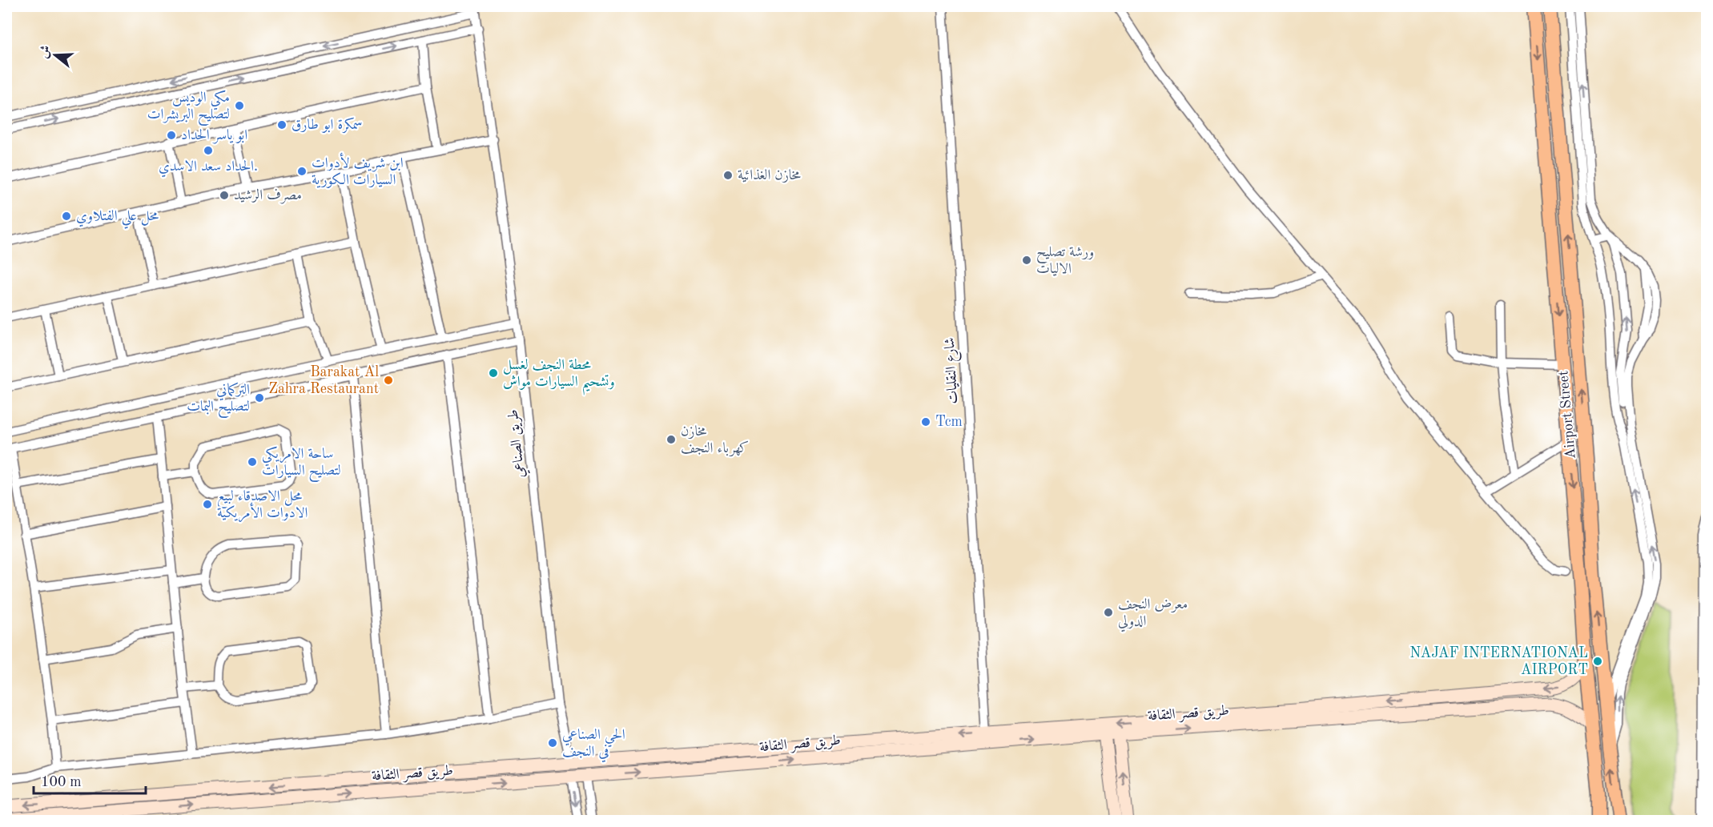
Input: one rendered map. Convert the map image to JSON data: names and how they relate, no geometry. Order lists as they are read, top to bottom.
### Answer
{
  "streets": {
    "main road": ["Airport Street"],
    "street": ["شارع النقليات", "طريق الصناعي", "طريق قصر الثقافة"]
  },
  "crossings": [
    ["شارع النقليات", "طريق قصر الثقافة"],
    ["Airport Street", "طريق قصر الثقافة"],
    ["طريق الصناعي", "طريق قصر الثقافة"]
  ],
  "places": [
    "مكي الوديس لتصليح البريشرات",
    "سمكرة ابو طارق",
    "ابو ياسر الحداد",
    "الحداد سعد الاسدي.",
    "ابن شريف لأدوات السيارات الكورية",
    "مخازن الغذائية",
    "مصرف الرشيد",
    "محل علي الفتلاوي",
    "ورشة تصليح الاليات",
    "محطة النجف لغسل وتشحيم السيارات مواش",
    "Barakat Al Zahra Restaurant",
    "التركماني لتصليح البمات",
    "Tcm",
    "مخازن كهرباء النجف",
    "ساحة الامريكي لتصليح السيارات",
    "محل الاصدقاء لبيع الادوات الأمريكية",
    "معرض النجف الدولي",
    "NAJAF INTERNATIONAL AIRPORT",
    "الحي الصناعي في النجف"
  ],
  "scale_bar": "100 m",
  "north": "left"
}
